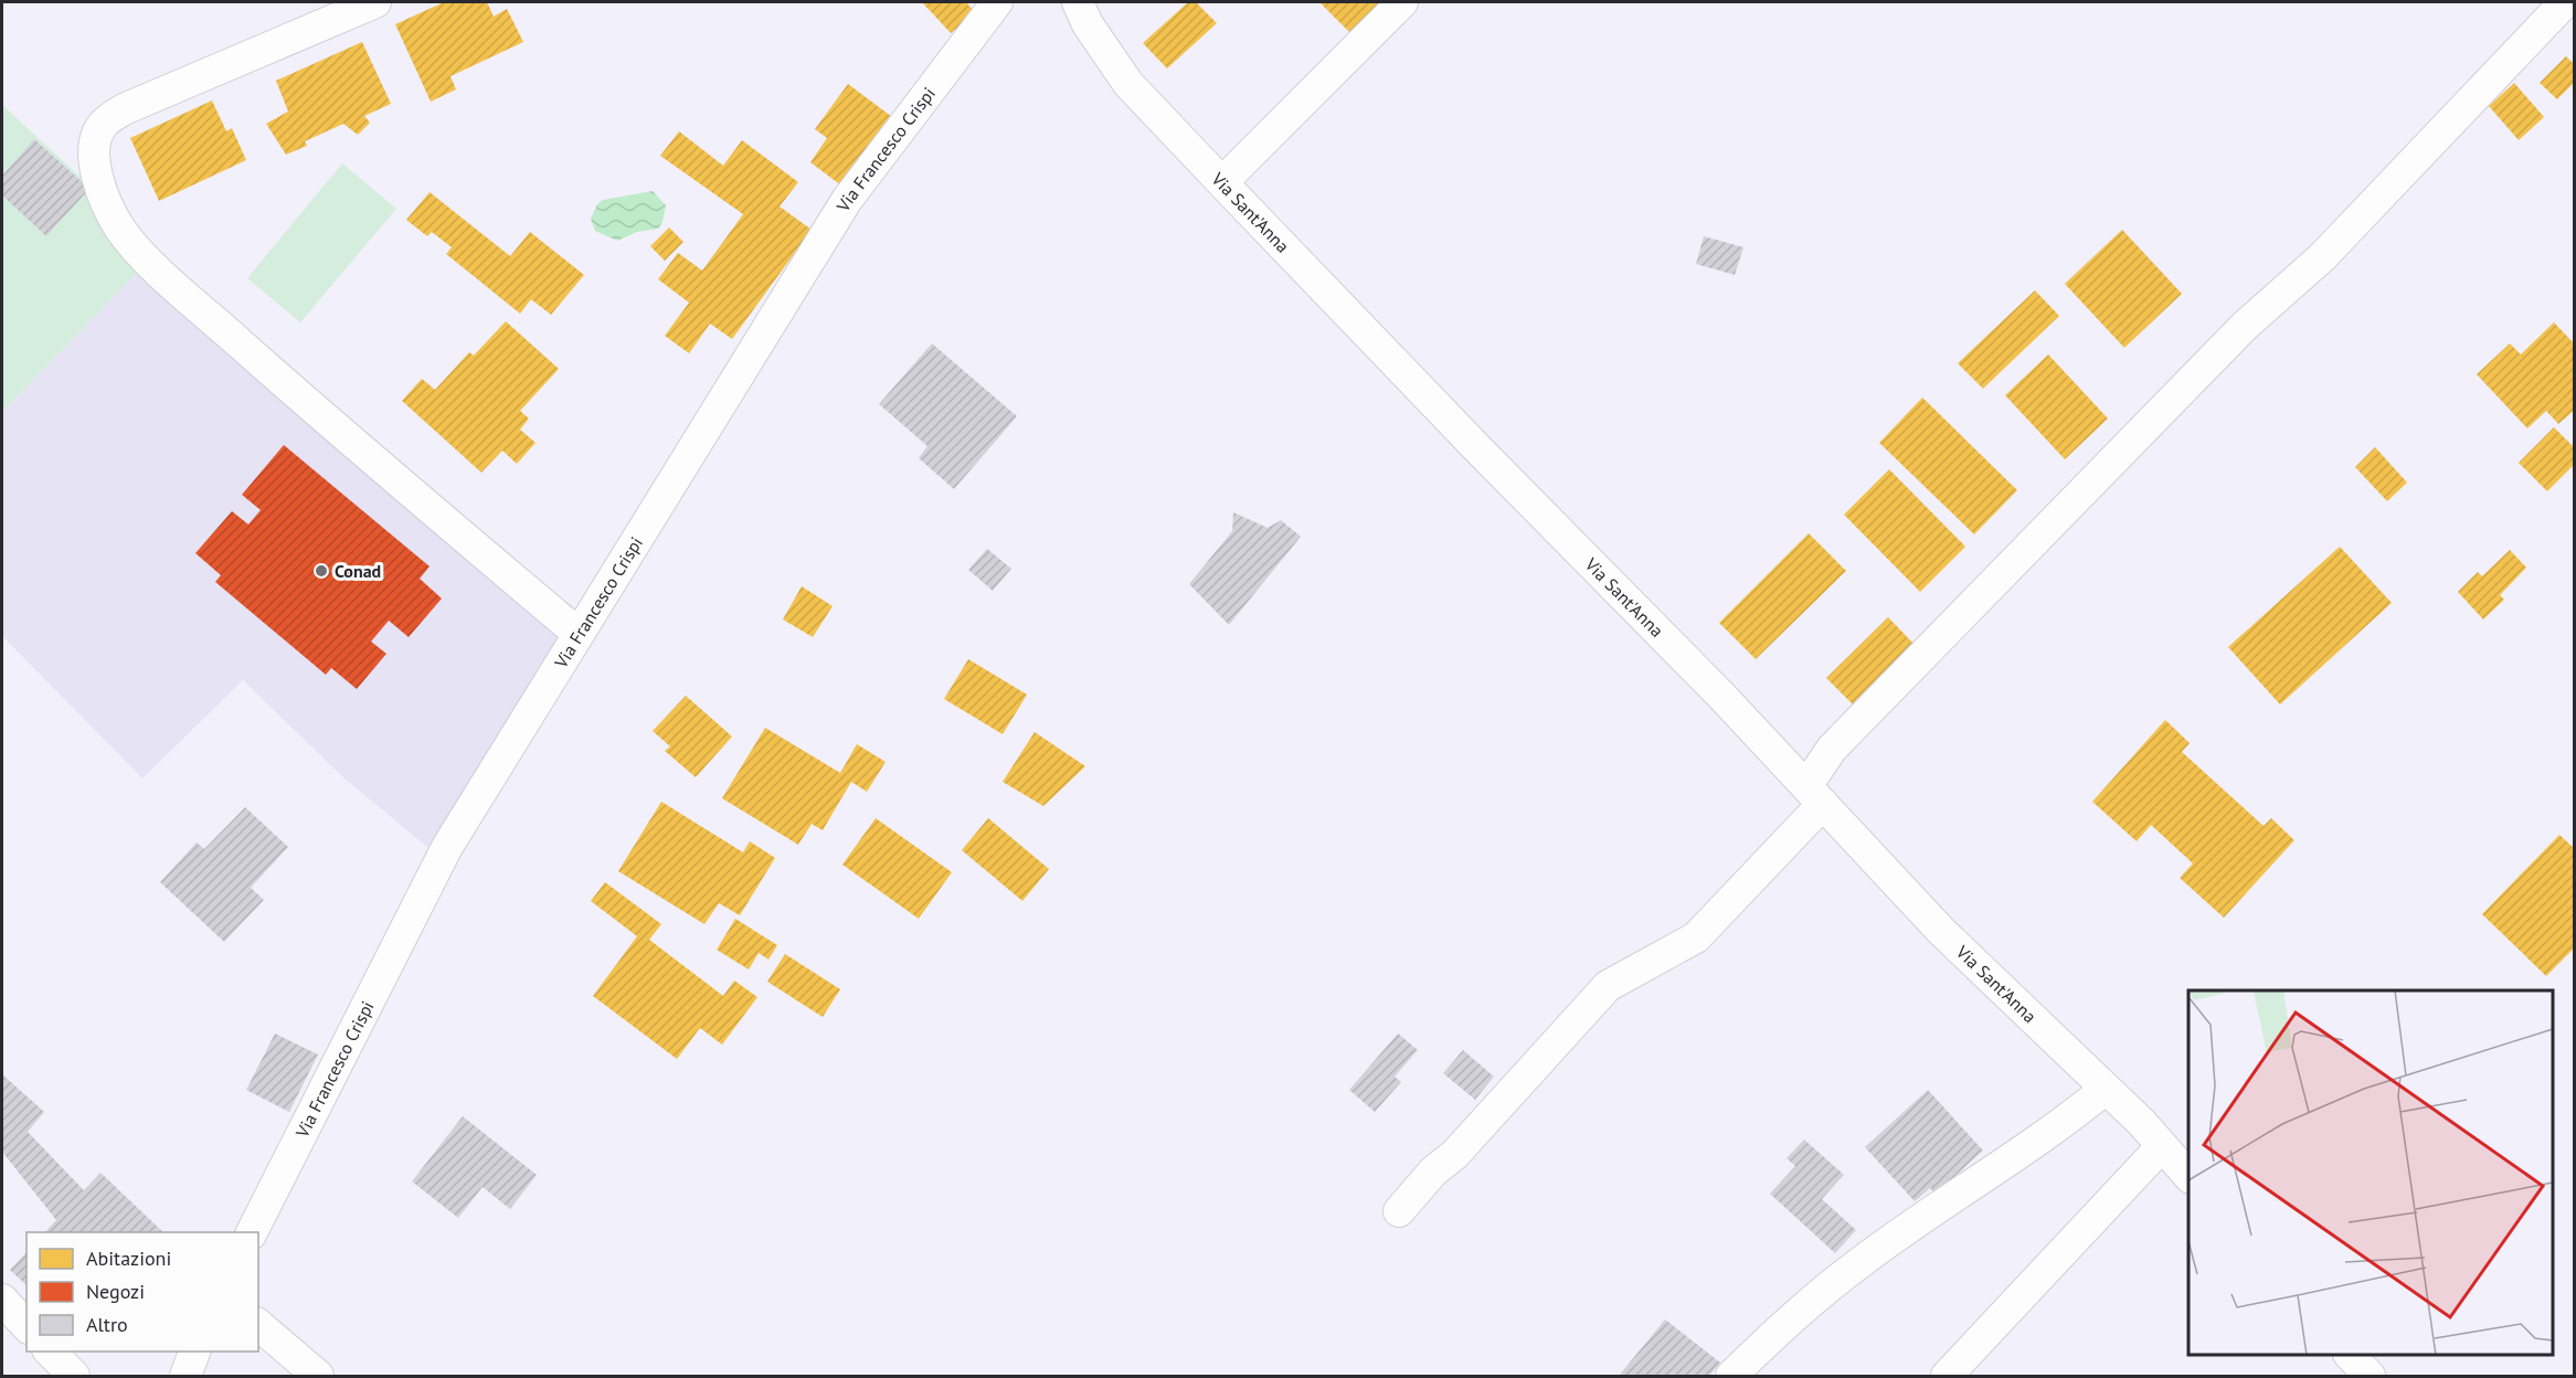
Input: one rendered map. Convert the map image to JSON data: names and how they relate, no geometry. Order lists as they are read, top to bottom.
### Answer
{
  "streets": {
    "street": ["Via Francesco Crispi", "Via Sant'Anna"]
  },
  "places": ["Conad"],
  "legend": ["Abitazioni", "Negozi", "Altro"]
}
